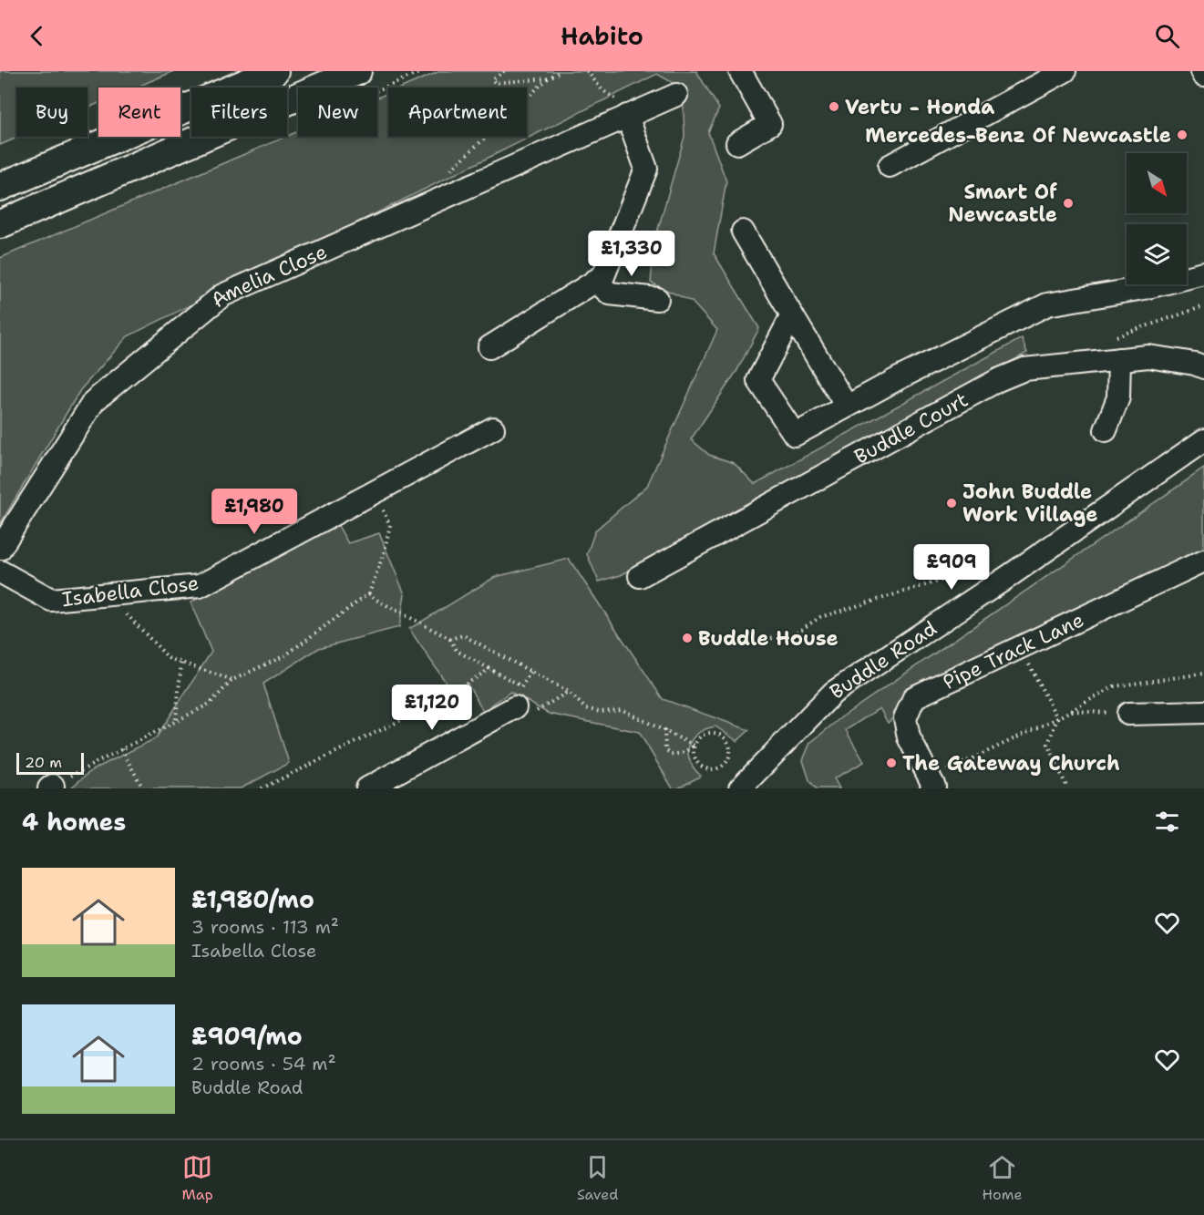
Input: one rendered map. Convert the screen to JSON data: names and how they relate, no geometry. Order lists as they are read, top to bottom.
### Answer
{
  "streets": {
    "street": [
      "Amelia Close",
      "Buddle Court",
      "Isabella Close",
      "Pipe Track Lane",
      "Buddle Road"
    ]
  },
  "places": [
    "Vertu - Honda",
    "Mercedes-Benz Of Newcastle",
    "Smart Of Newcastle",
    "John Buddle Work Village",
    "Buddle House",
    "The Gateway Church"
  ],
  "scale_bar": "20 m",
  "north": "bottom right",
  "page": {
    "header": "Habito",
    "chip": [
      "Buy",
      "Rent",
      "Filters",
      "New",
      "Apartment"
    ],
    "price": [
      "£1,330",
      "£1,980",
      "£909",
      "£1,120"
    ],
    "scale": "20 m",
    "heading": "4 homes",
    "list": [
      {
        "name": "£1,980/mo",
        "note": "3 rooms · 113 m² · Isabella Close"
      },
      {
        "name": "£909/mo",
        "note": "2 rooms · 54 m² · Buddle Road"
      }
    ],
    "tabs": ["Map", "Saved", "Home"]
  }
}
